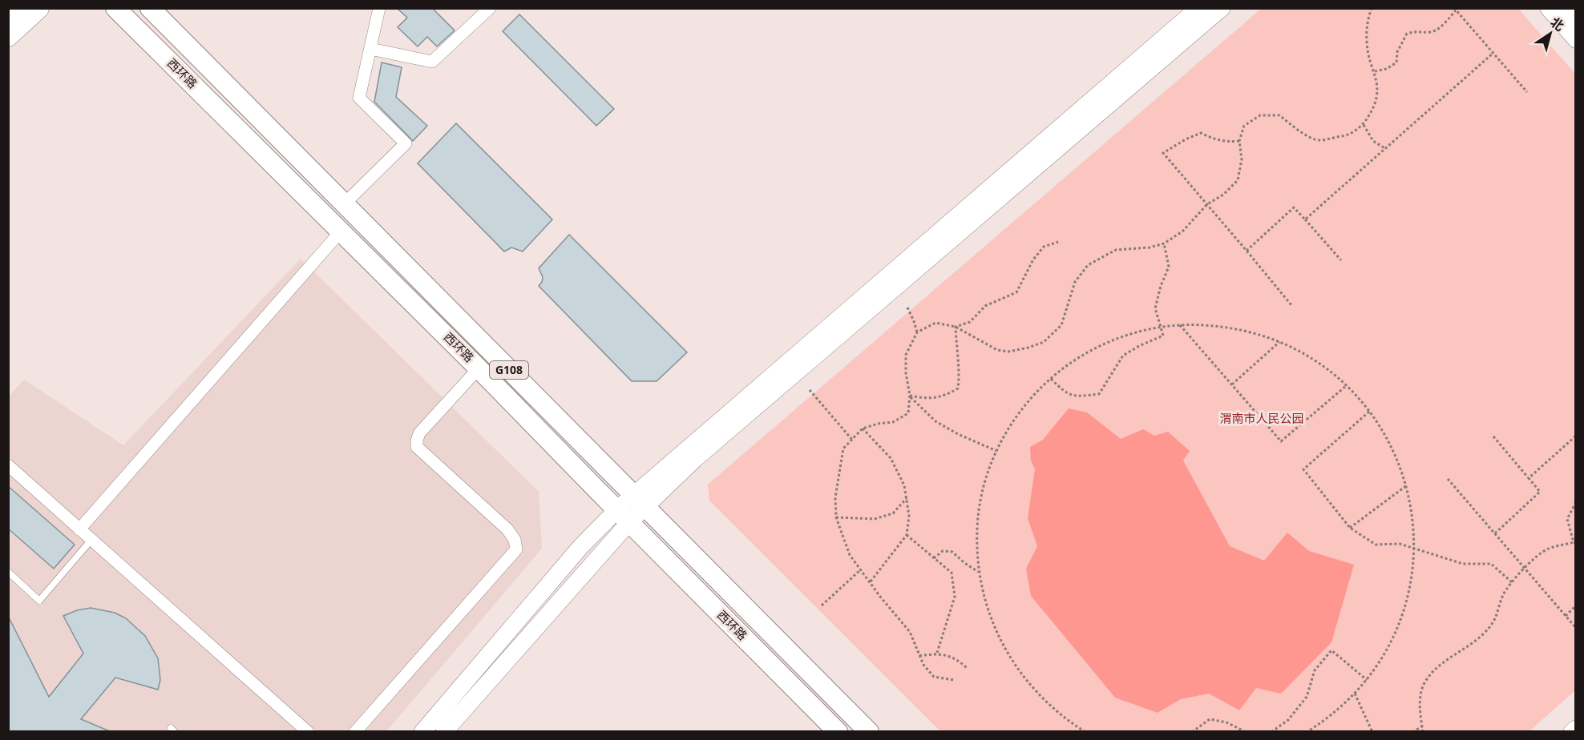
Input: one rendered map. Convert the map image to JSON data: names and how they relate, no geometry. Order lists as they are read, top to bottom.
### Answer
{
  "streets": {
    "main road": ["西环路", "G108"]
  },
  "parks": ["渭南市人民公园"],
  "north": "top right"
}
